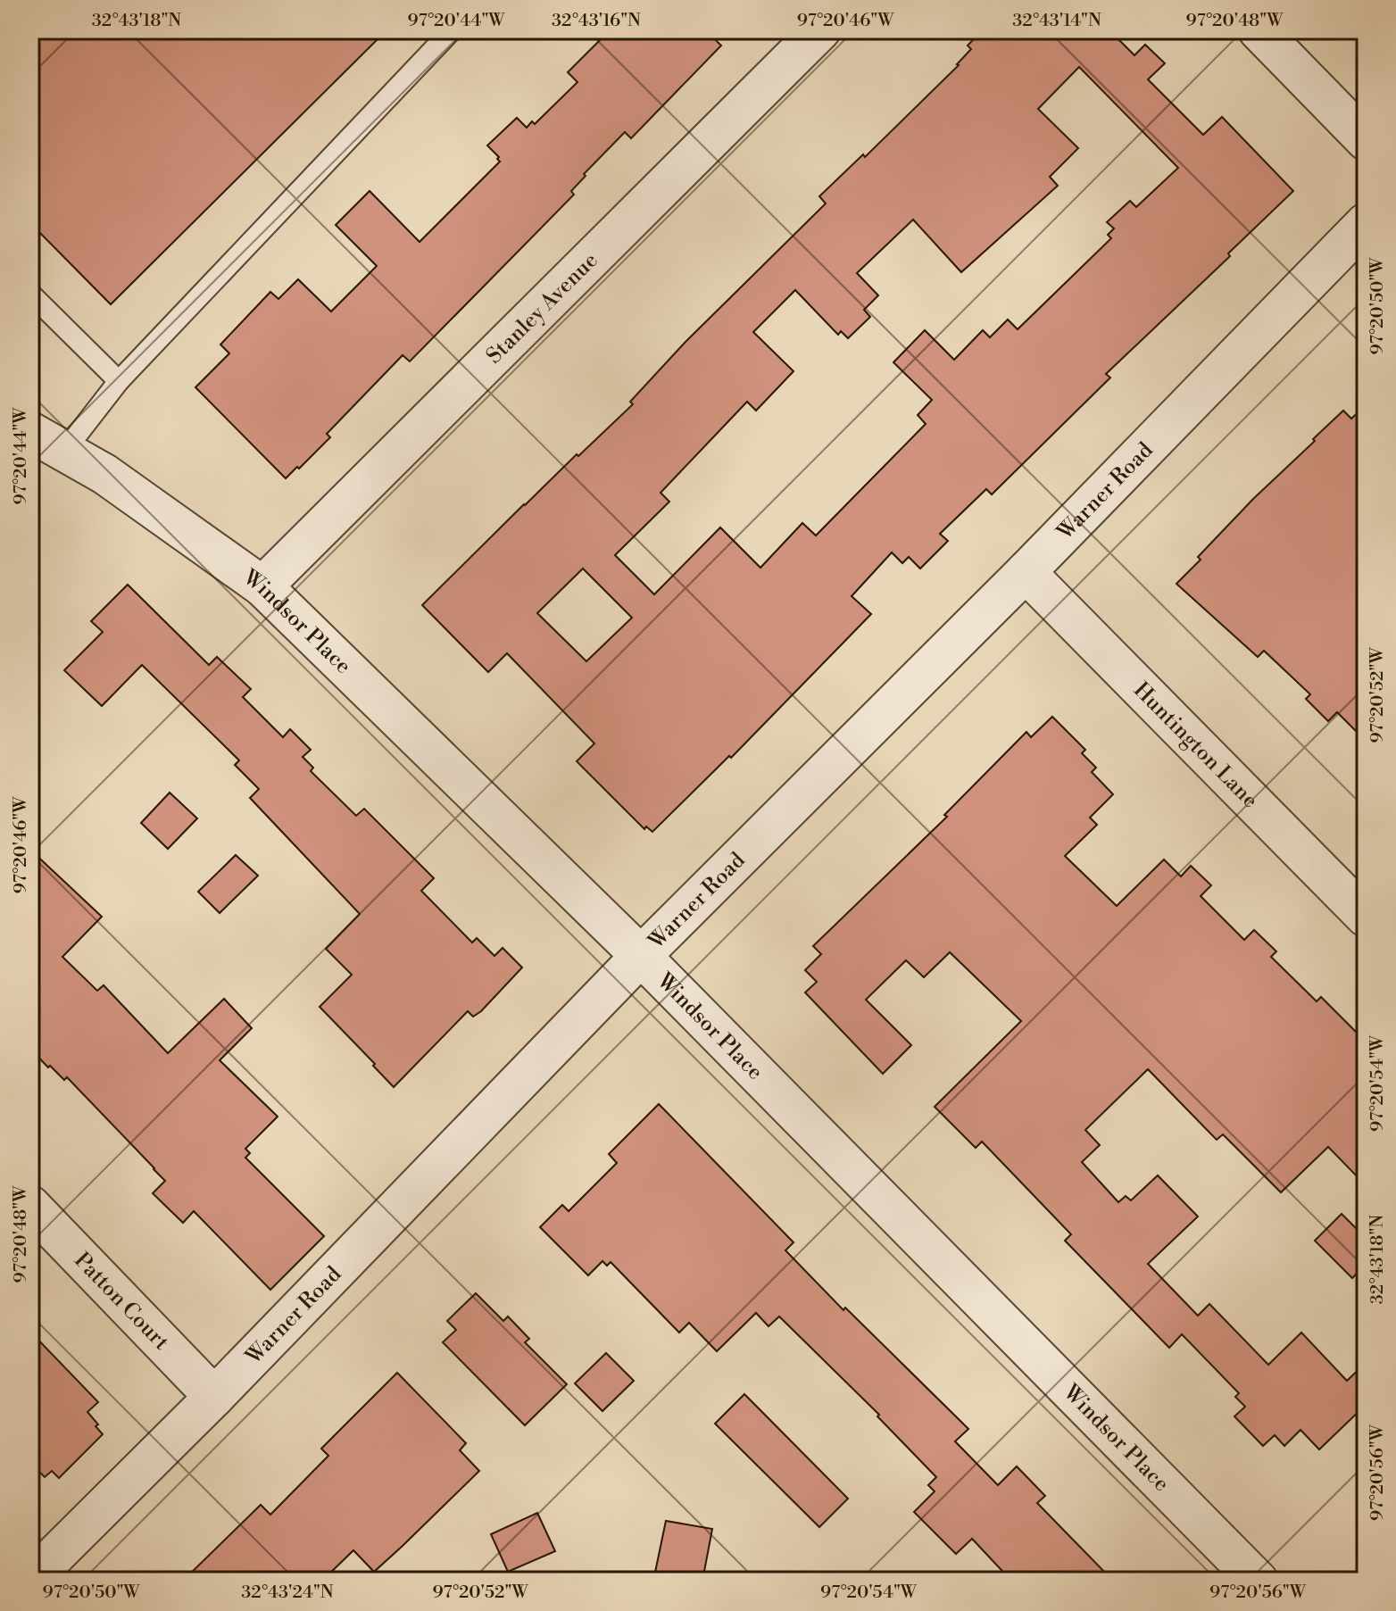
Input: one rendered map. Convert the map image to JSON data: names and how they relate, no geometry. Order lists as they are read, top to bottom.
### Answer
{
  "streets": {
    "street": [
      "Stanley Avenue",
      "Warner Road",
      "Windsor Place",
      "Huntington Lane",
      "Patton Court"
    ]
  },
  "crossings": [
    ["Stanley Avenue", "Windsor Place"],
    ["Warner Road", "Windsor Place"],
    ["Warner Road", "Huntington Lane"],
    ["Warner Road", "Patton Court"]
  ],
  "coordinates": [
    "32°43'18\"N",
    "97°20'44\"W",
    "32°43'16\"N",
    "97°20'46\"W",
    "32°43'14\"N",
    "97°20'48\"W",
    "97°20'50\"W",
    "97°20'52\"W",
    "97°20'54\"W",
    "97°20'56\"W",
    "32°43'24\"N"
  ]
}
